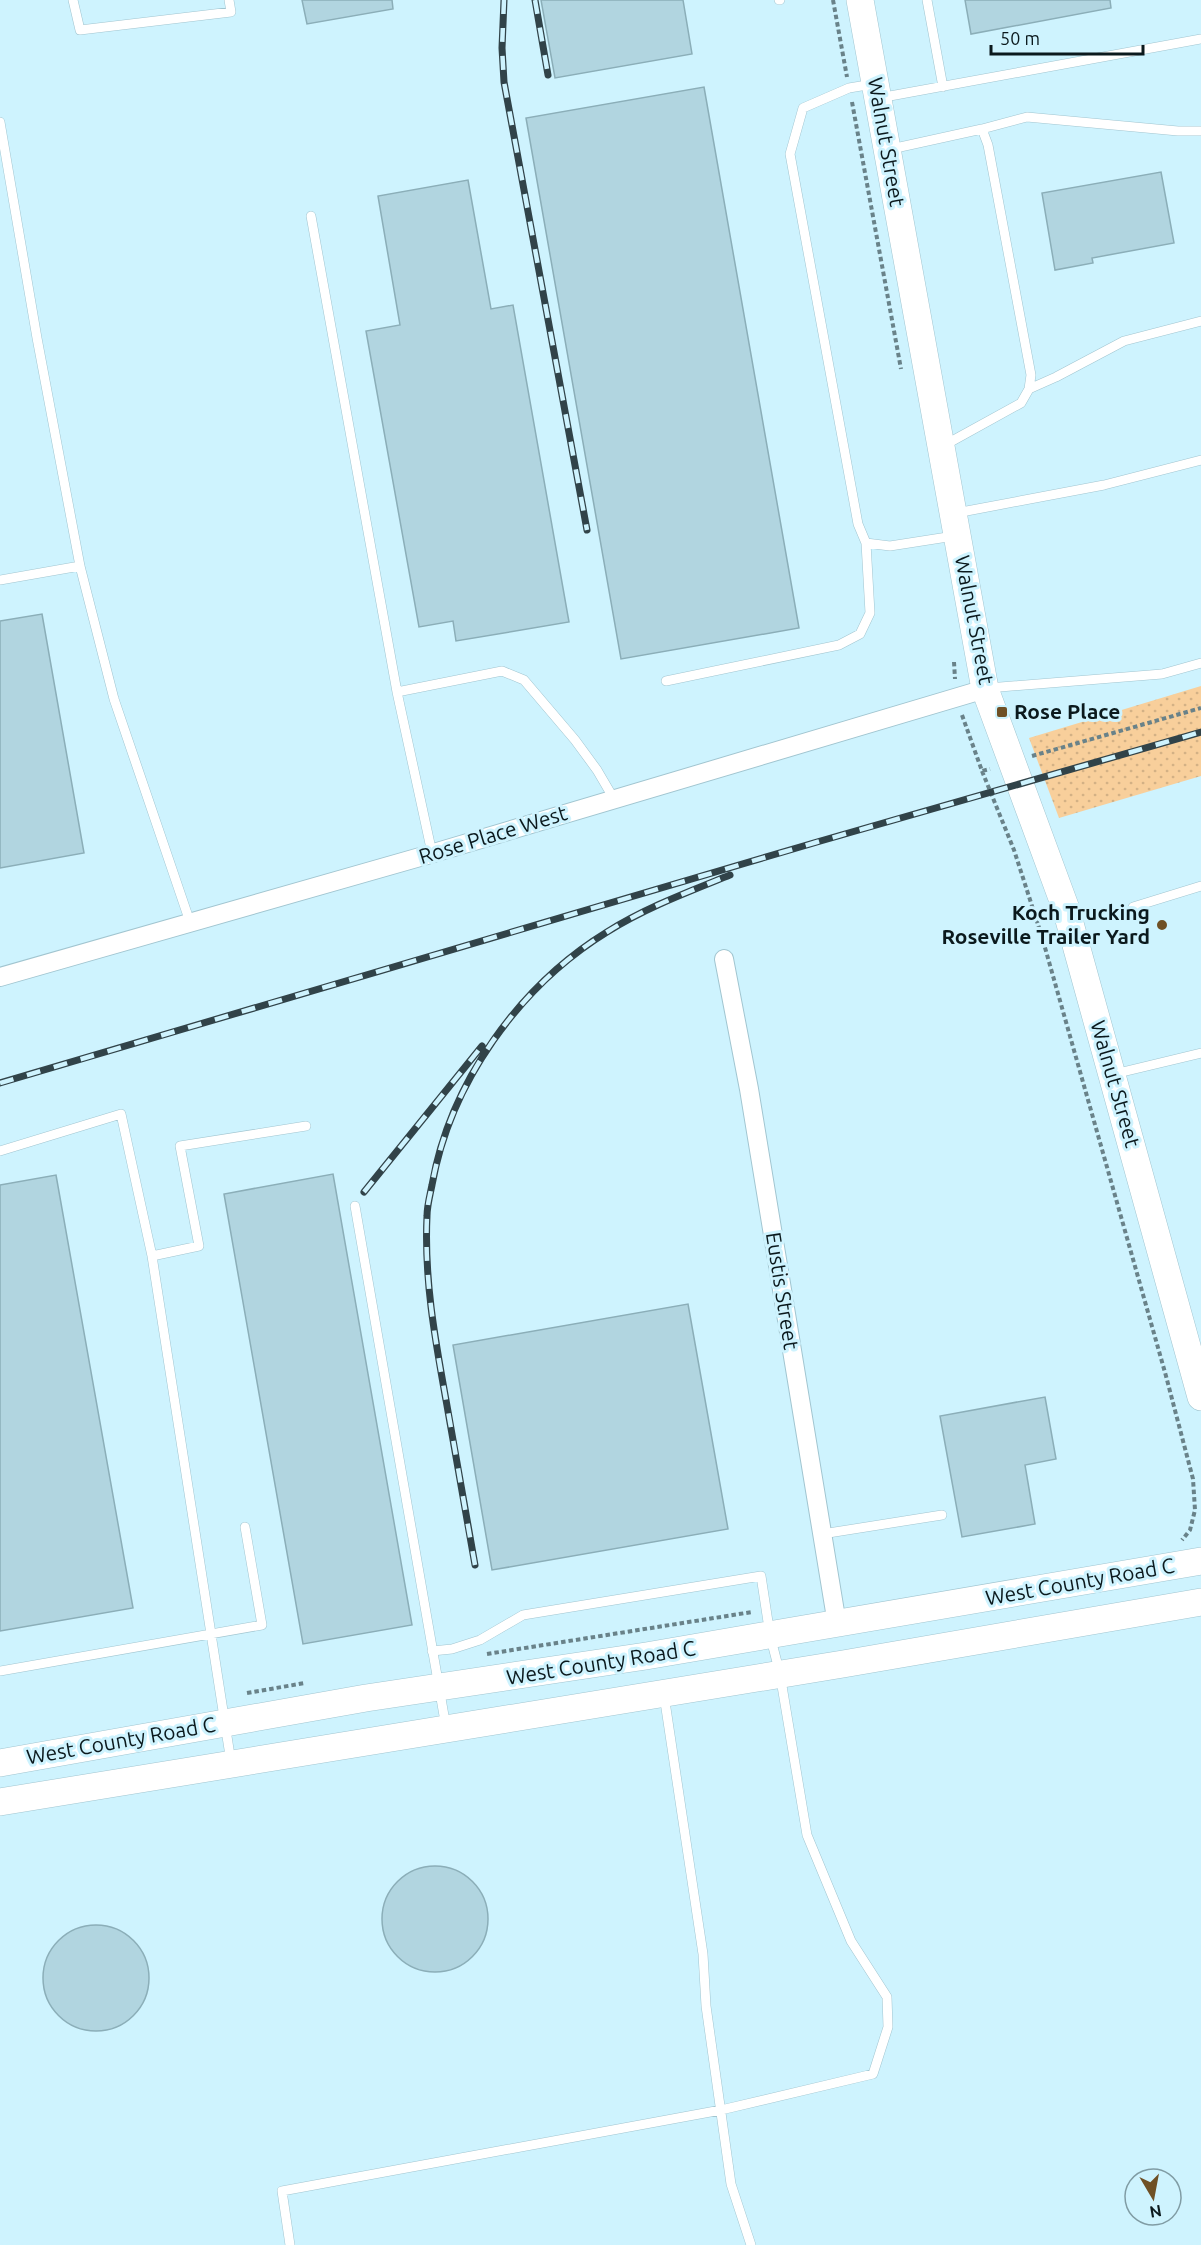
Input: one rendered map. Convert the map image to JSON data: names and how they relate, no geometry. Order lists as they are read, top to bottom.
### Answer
{
  "streets": {
    "main road": ["Walnut Street", "West County Road C"],
    "street": ["Rose Place West", "Eustis Street"]
  },
  "crossings": [
    ["Walnut Street", "Rose Place West"],
    ["Eustis Street", "West County Road C"]
  ],
  "places": {
    "transit": ["Rose Place"],
    "other": ["Koch Trucking Roseville Trailer Yard"]
  },
  "scale_bar": "50 m",
  "north": "bottom"
}
